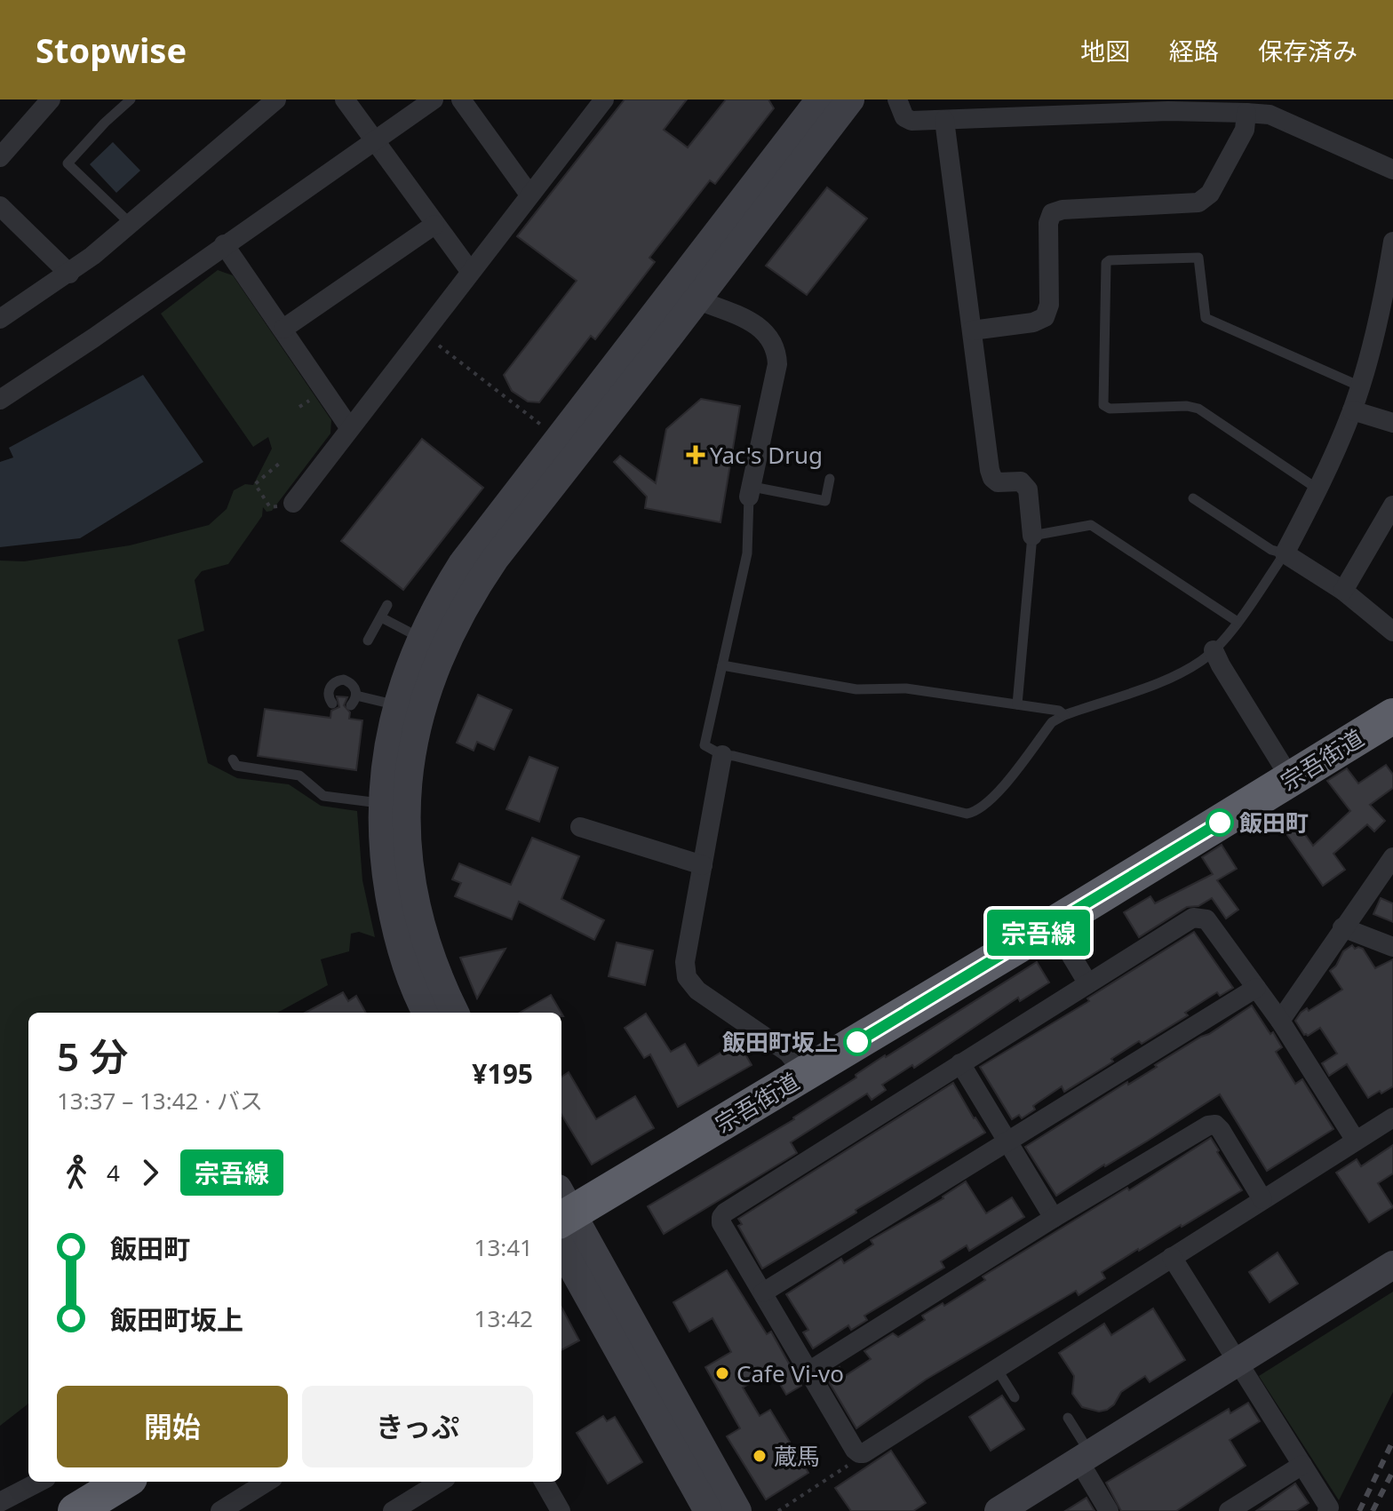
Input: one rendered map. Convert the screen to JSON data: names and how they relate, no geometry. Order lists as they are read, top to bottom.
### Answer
{
  "streets": {
    "highway": ["宗吾街道"]
  },
  "places": {
    "health": ["Yac's Drug"],
    "other": [
      "飯田町",
      "飯田町坂上",
      "Cafe Vi-vo",
      "蔵馬"
    ]
  },
  "lines": ["bus line 宗吾線"],
  "page": {
    "header": "Stopwise",
    "nav": ["地図", "経路", "保存済み"],
    "on_map": "宗吾線",
    "heading": ["5 分", "13:37 – 13:42 · バス", "¥195"],
    "legs": ["4", "宗吾線"],
    "list": [
      {
        "name": "飯田町",
        "value": "13:41"
      },
      {
        "name": "飯田町坂上",
        "value": "13:42"
      }
    ],
    "buttons": ["開始", "きっぷ"]
  }
}
